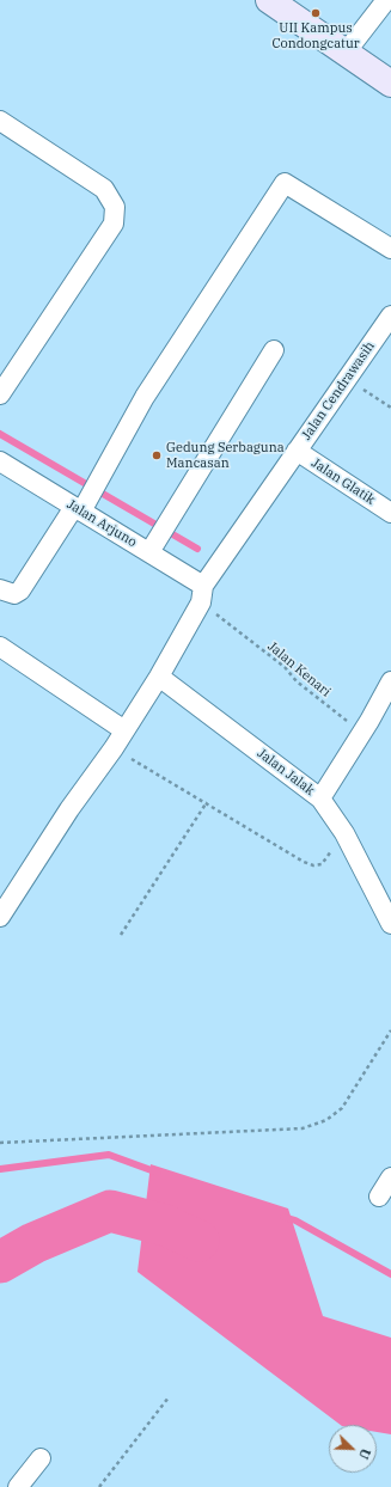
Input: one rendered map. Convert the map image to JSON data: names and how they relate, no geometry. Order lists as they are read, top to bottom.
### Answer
{
  "streets": {
    "street": [
      "Jalan Cendrawasih",
      "Jalan Glatik",
      "Jalan Arjuno",
      "Jalan Jalak"
    ],
    "path": ["Jalan Kenari"]
  },
  "crossings": [
    ["Jalan Cendrawasih", "Jalan Glatik"],
    ["Jalan Cendrawasih", "Jalan Arjuno"],
    ["Jalan Cendrawasih", "Jalan Kenari"],
    ["Jalan Cendrawasih", "Jalan Jalak"],
    ["Jalan Arjuno", "Jalan Kenari"]
  ],
  "places": ["UII Kampus Condongcatur", "Gedung Serbaguna Mancasan"],
  "north": "bottom right"
}
